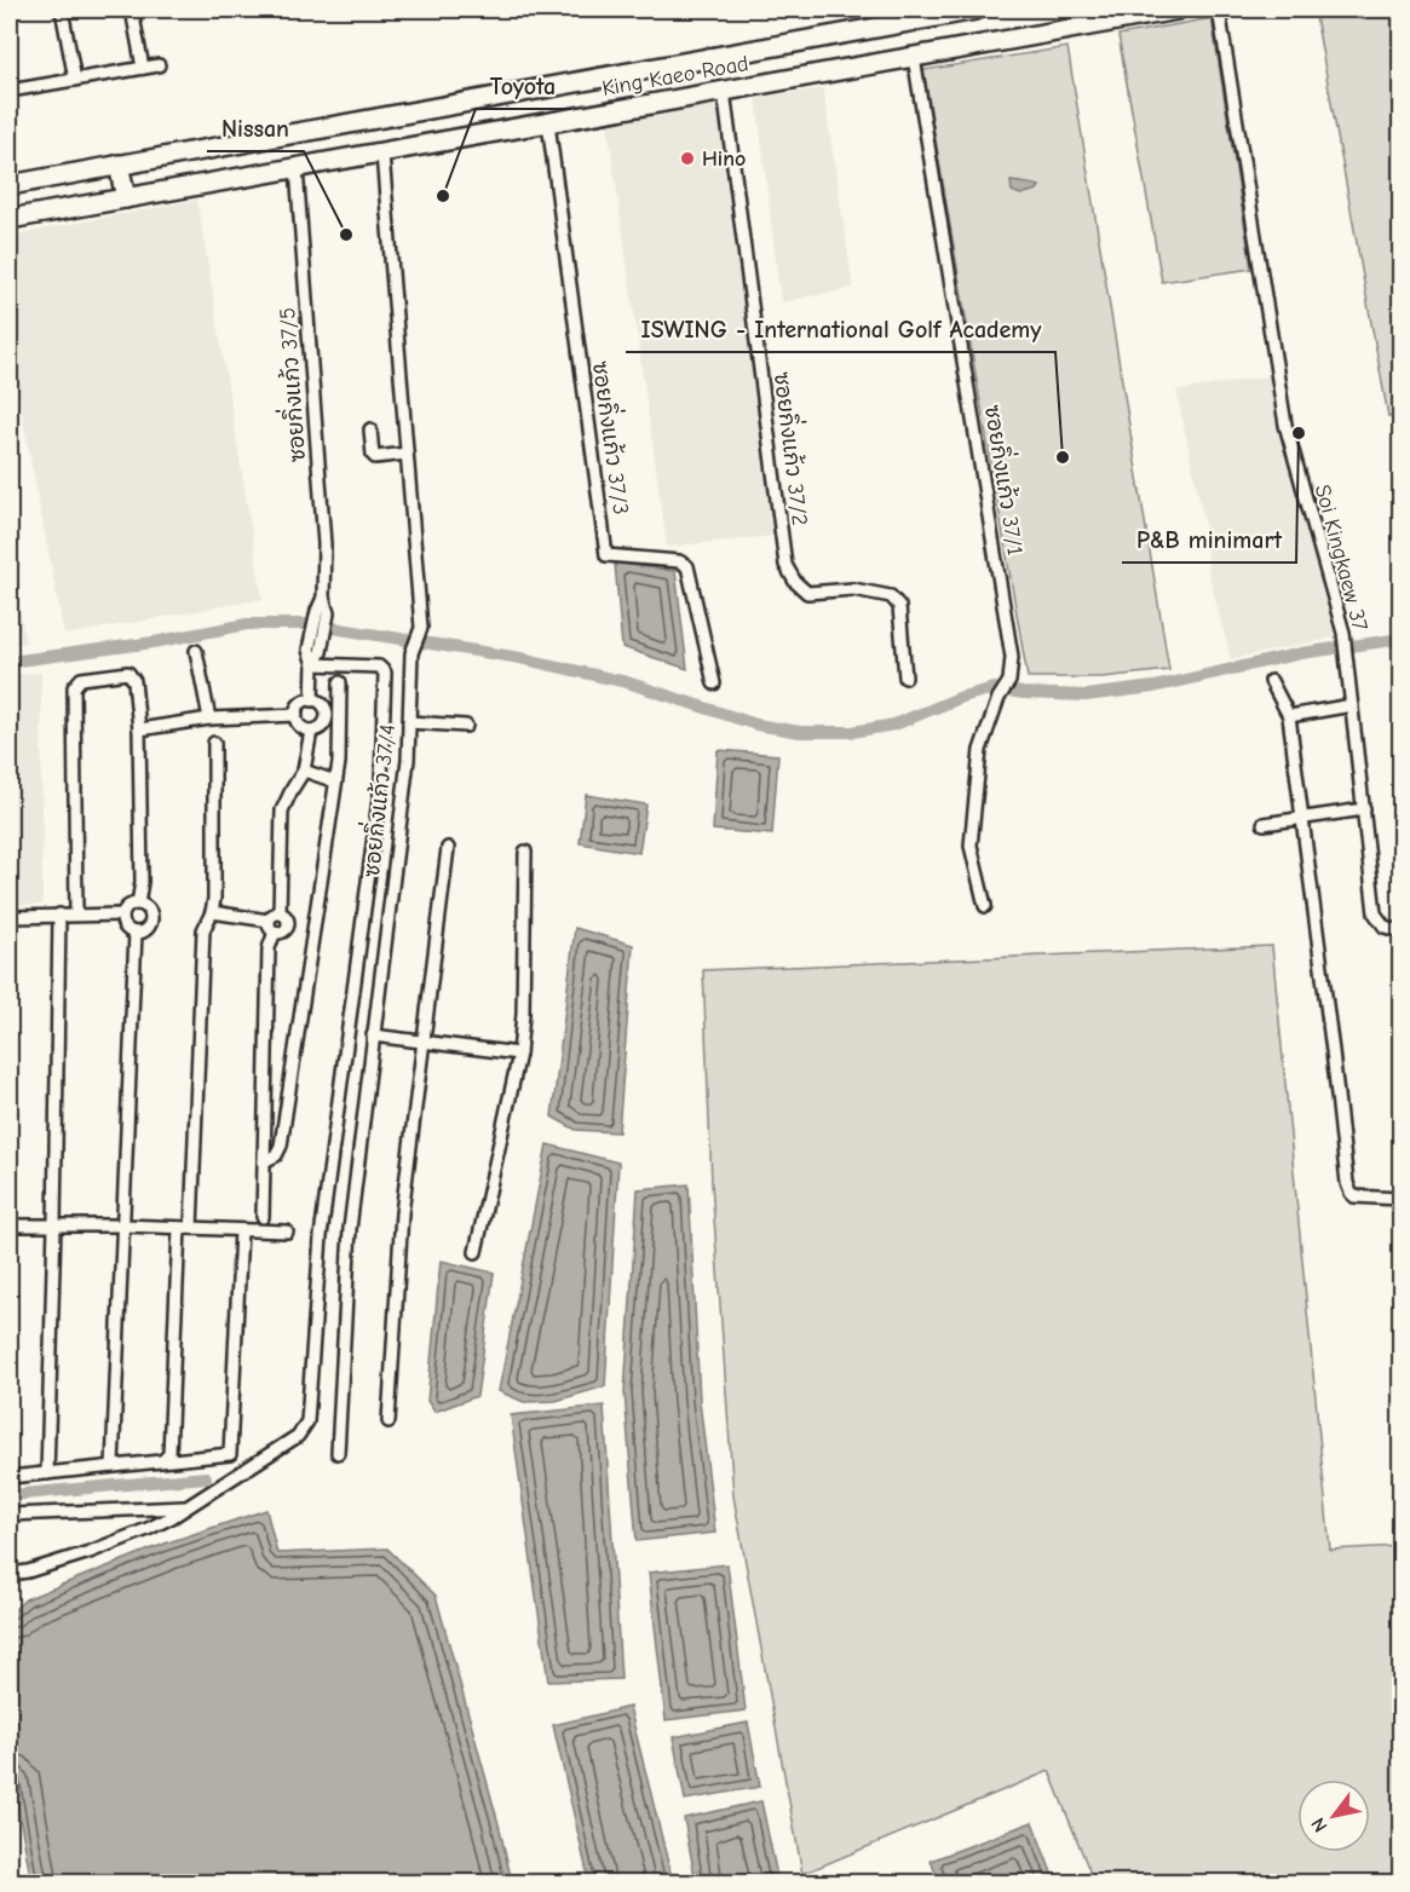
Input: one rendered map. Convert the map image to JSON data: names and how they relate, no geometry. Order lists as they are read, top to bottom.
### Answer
{
  "streets": {
    "main road": ["King Kaeo Road"],
    "street": [
      "ซอยกิ่งแก้ว 37/5",
      "ซอยกิ่งแก้ว 37/3",
      "ซอยกิ่งแก้ว 37/2",
      "ซอยกิ่งแก้ว 37/1",
      "Soi Kingkaew 37",
      "ซอยกิ่งแก้ว 37/4"
    ]
  },
  "crossings": [
    ["King Kaeo Road", "ซอยกิ่งแก้ว 37/5"],
    ["King Kaeo Road", "ซอยกิ่งแก้ว 37/3"],
    ["King Kaeo Road", "ซอยกิ่งแก้ว 37/2"],
    ["King Kaeo Road", "ซอยกิ่งแก้ว 37/1"],
    ["King Kaeo Road", "ซอยกิ่งแก้ว 37/4"]
  ],
  "places": [
    "Hino",
    "Toyota",
    "Nissan",
    "P&B minimart",
    "ISWING - International Golf Academy"
  ],
  "north": "bottom left"
}
